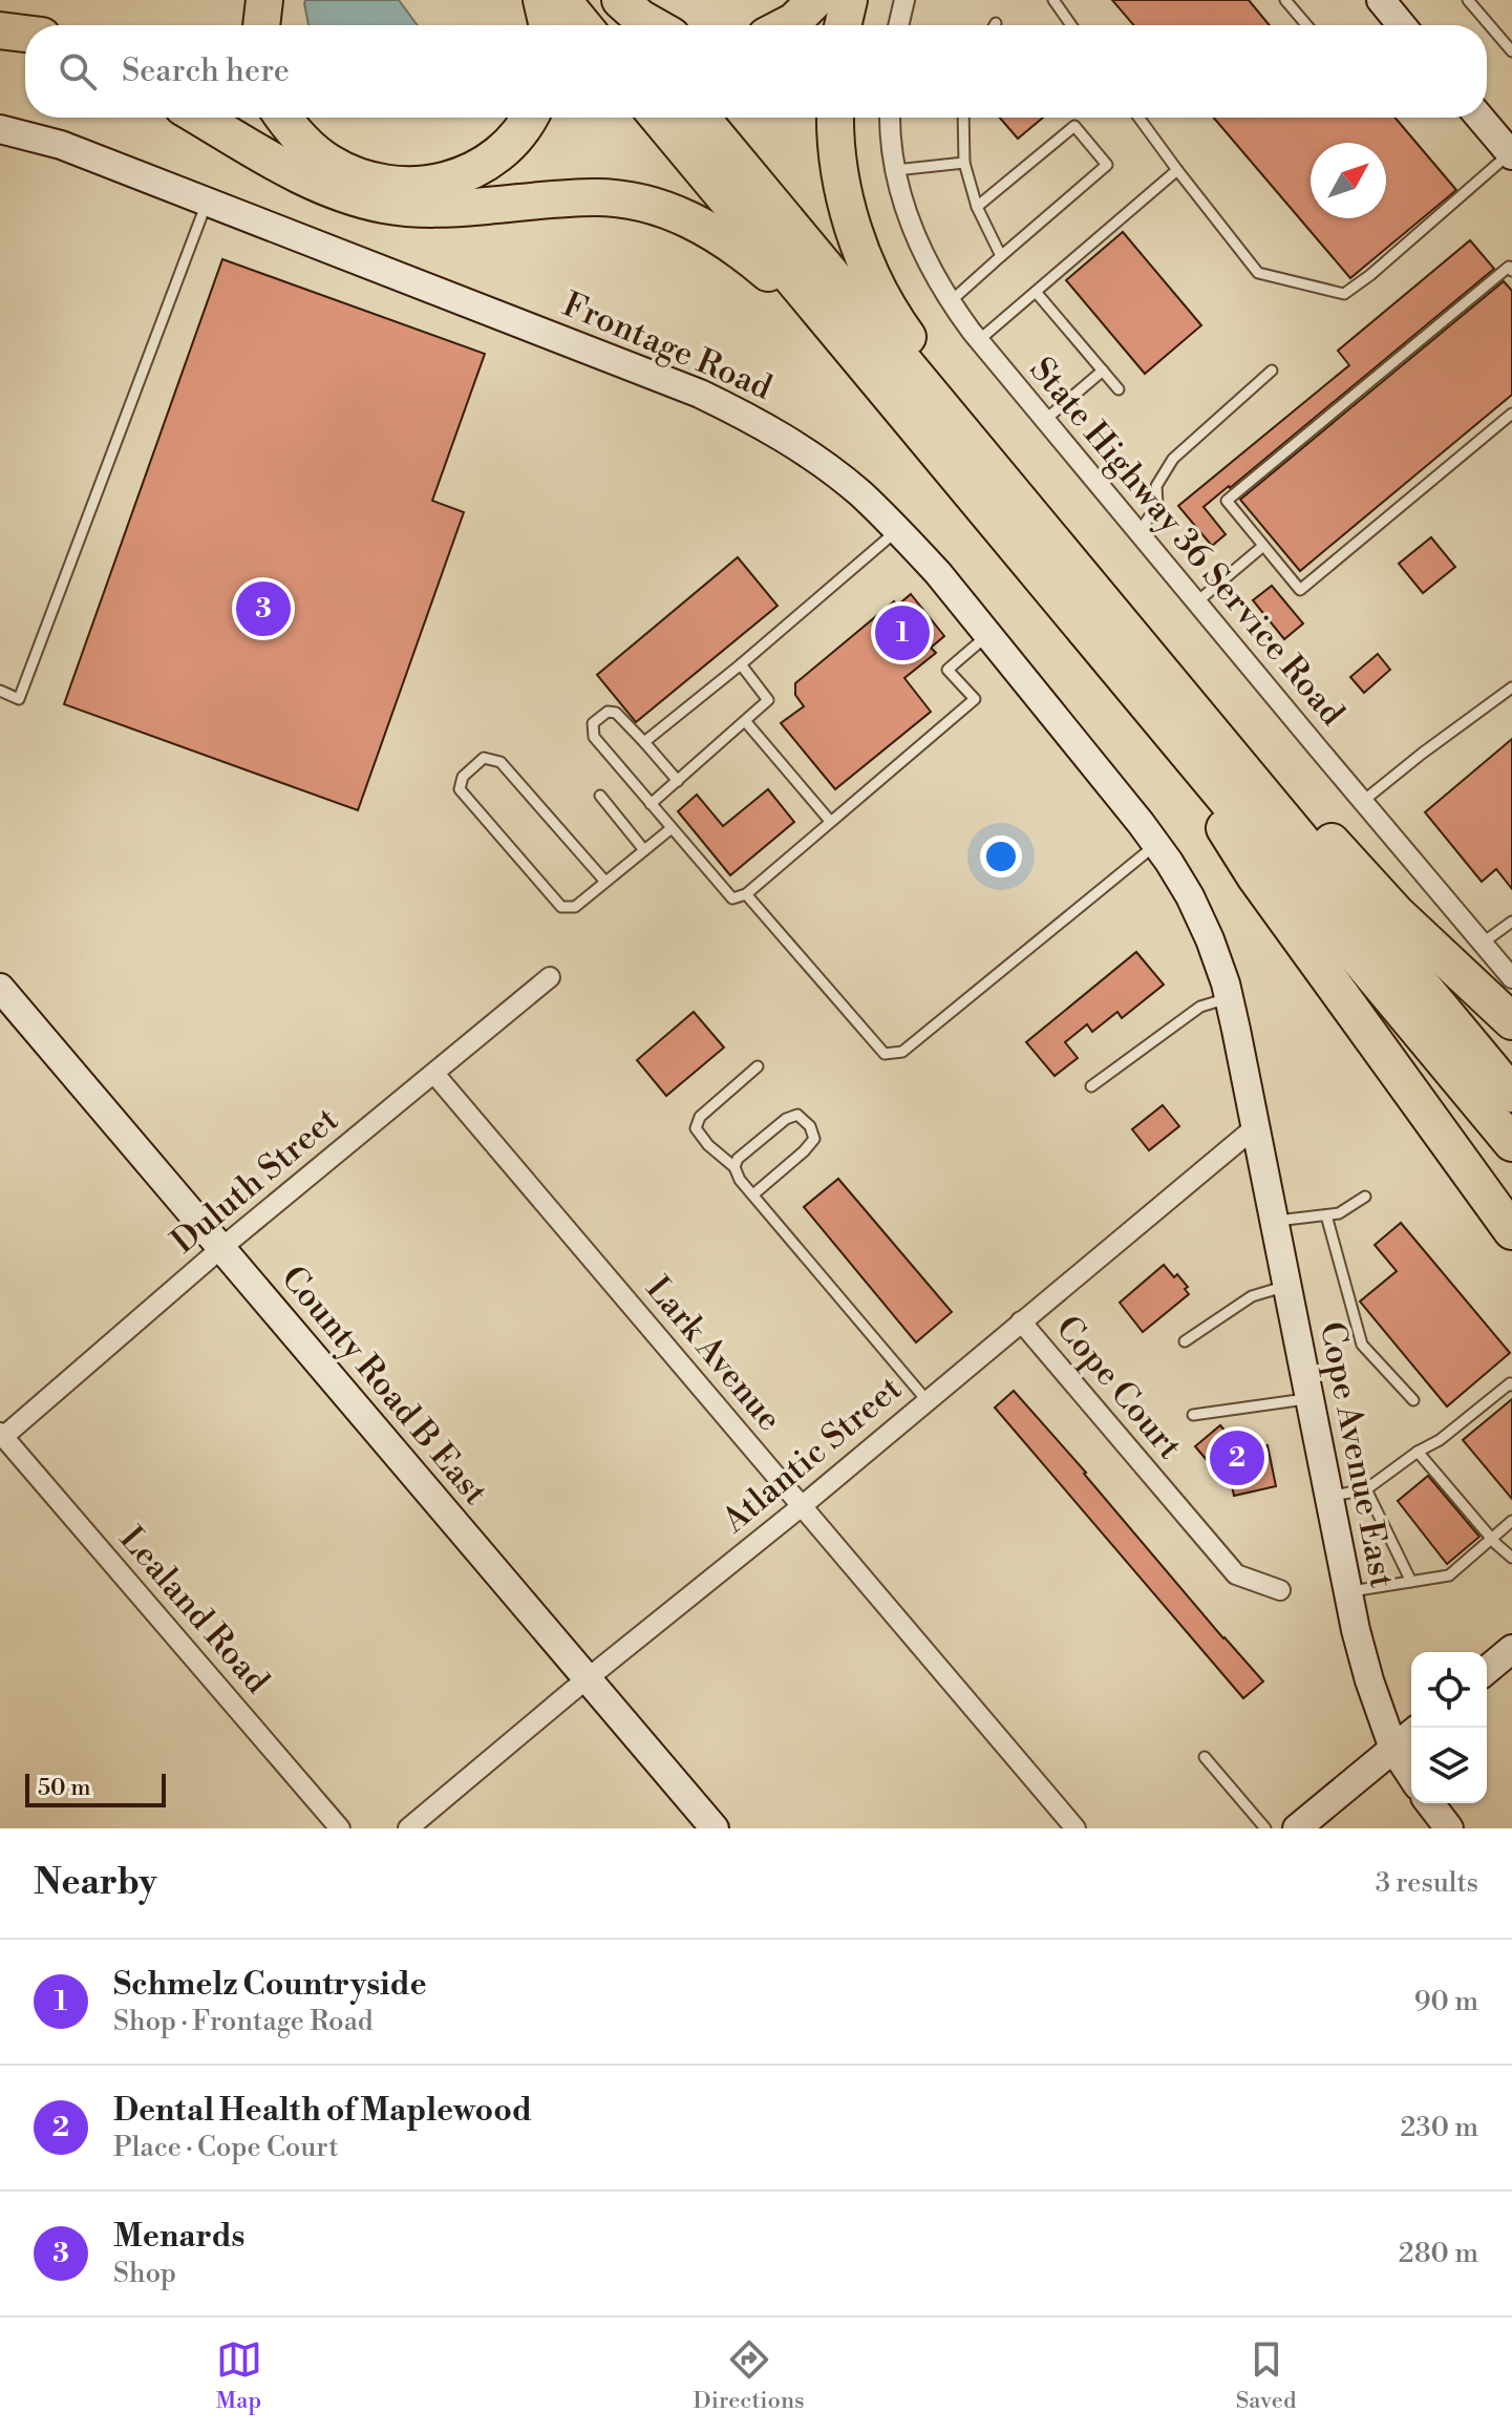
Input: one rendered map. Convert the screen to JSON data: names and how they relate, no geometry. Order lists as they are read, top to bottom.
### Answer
{
  "streets": {
    "street": [
      "Frontage Road",
      "State Highway 36 Service Road",
      "Duluth Street",
      "Lark Avenue",
      "County Road B East",
      "Cope Court",
      "Atlantic Street",
      "Cope Avenue East",
      "Lealand Road"
    ]
  },
  "crossings": [
    ["Frontage Road", "Atlantic Street"],
    ["Frontage Road", "Cope Avenue East"],
    ["Duluth Street", "Lark Avenue"],
    ["Duluth Street", "County Road B East"],
    ["Duluth Street", "Lealand Road"],
    ["Lark Avenue", "Atlantic Street"],
    ["County Road B East", "Atlantic Street"],
    ["Cope Court", "Atlantic Street"],
    ["Atlantic Street", "Cope Avenue East"]
  ],
  "scale_bar": "50 m",
  "north": "top right",
  "page": {
    "search": "Search here",
    "pins": ["3", "1", "2"],
    "scale": "50 m",
    "heading": ["Nearby", "3 results"],
    "list": [
      {
        "mark": "1",
        "name": "Schmelz Countryside",
        "note": "Shop · Frontage Road",
        "value": "90 m"
      },
      {
        "mark": "2",
        "name": "Dental Health of Maplewood",
        "note": "Place · Cope Court",
        "value": "230 m"
      },
      {
        "mark": "3",
        "name": "Menards",
        "note": "Shop",
        "value": "280 m"
      }
    ],
    "nav": ["Map", "Directions", "Saved"]
  }
}
